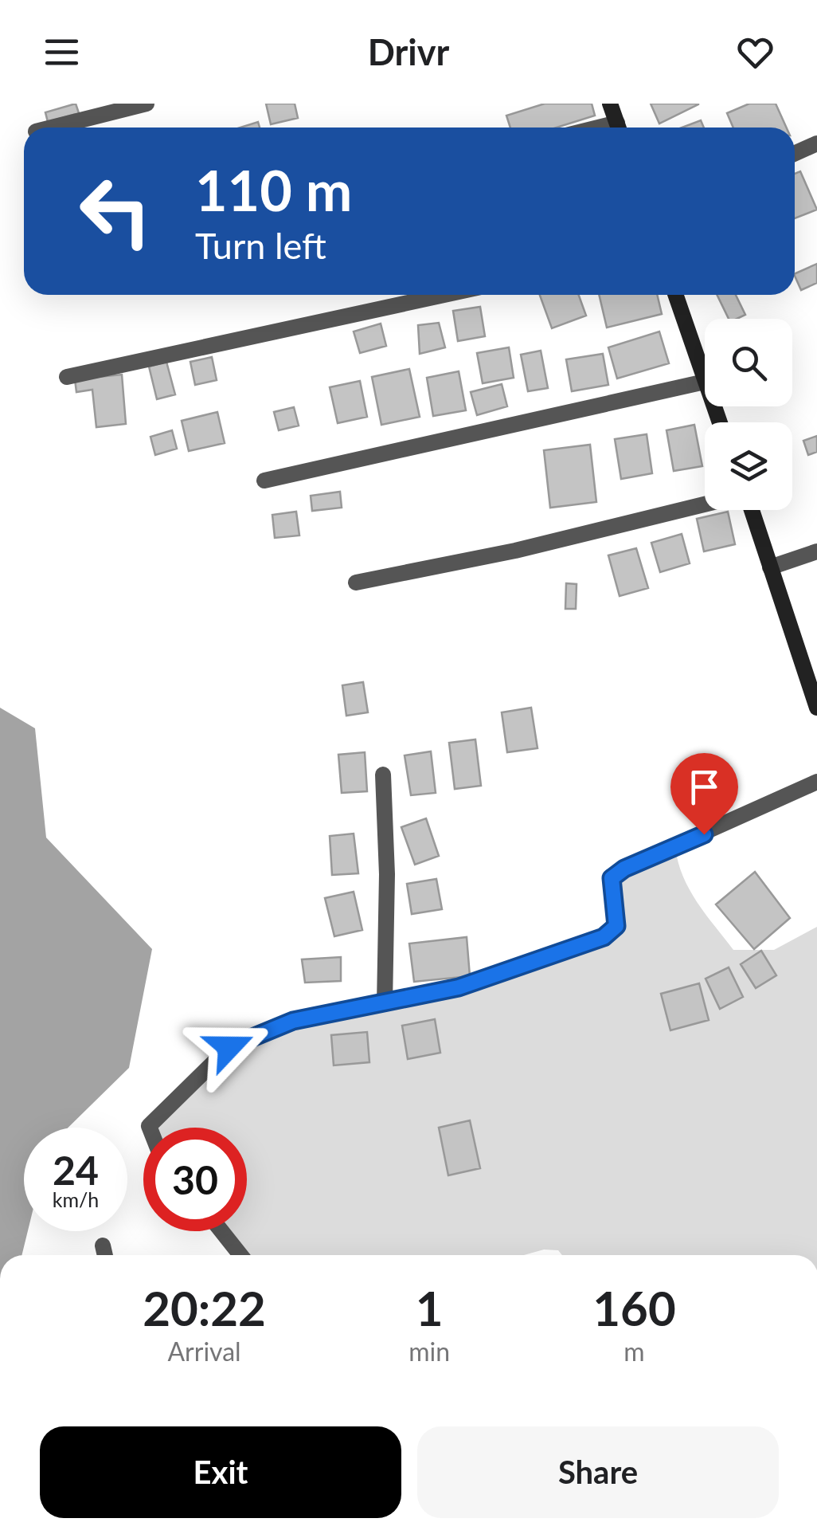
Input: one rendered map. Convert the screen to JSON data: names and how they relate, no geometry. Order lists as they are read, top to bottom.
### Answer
{
  "page": {
    "header": "Drivr",
    "turn": ["110 m", "Turn left"],
    "speed": "24 km/h",
    "limit": "30",
    "eta": [
      "20:22",
      "Arrival",
      "1",
      "min",
      "160",
      "m"
    ],
    "buttons": ["Exit", "Share"]
  }
}
